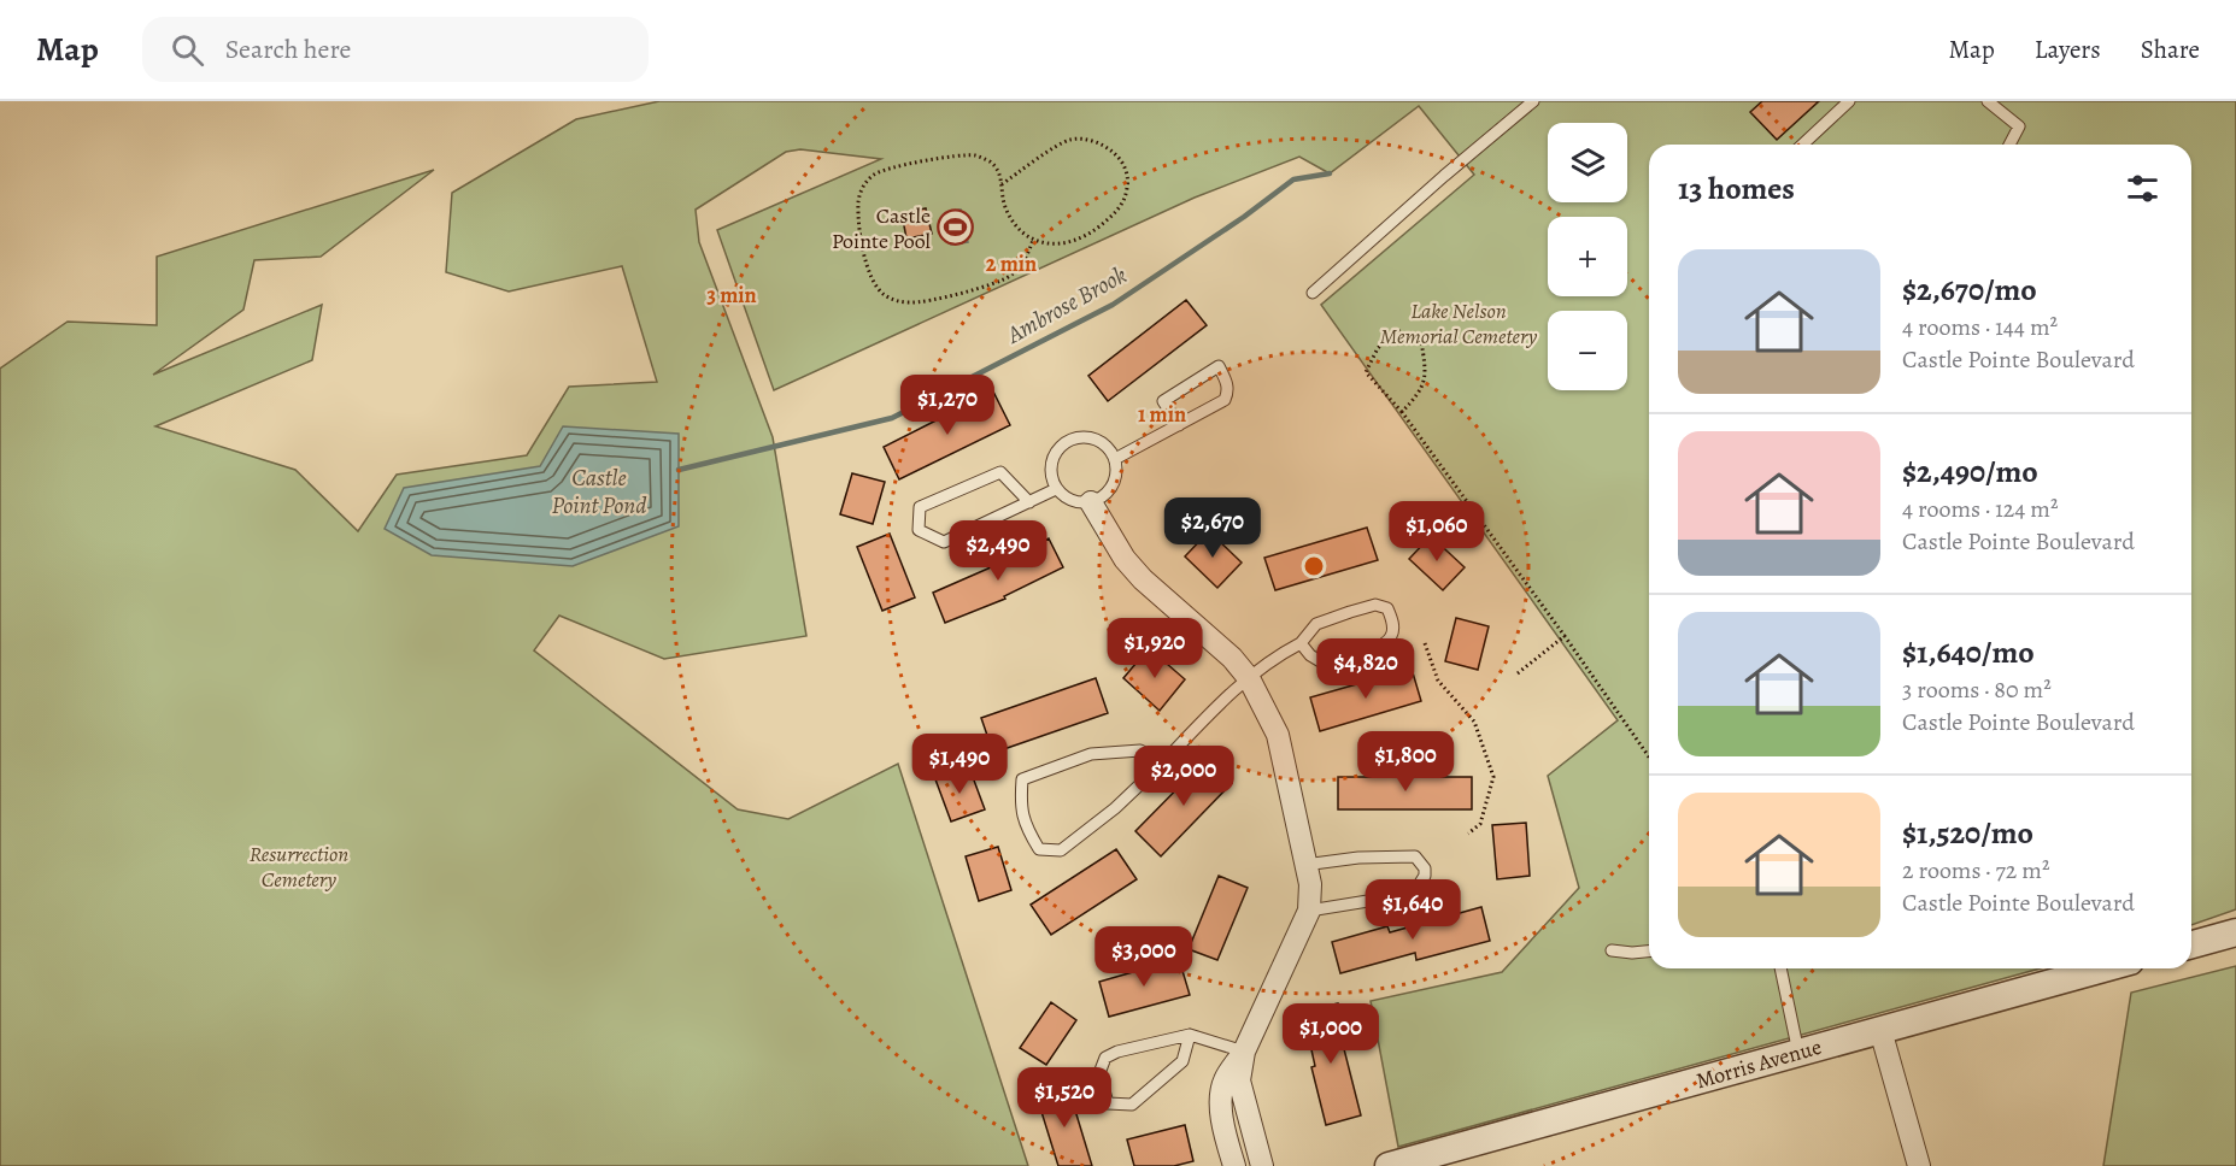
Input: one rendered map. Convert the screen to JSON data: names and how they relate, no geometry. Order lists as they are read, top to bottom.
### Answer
{
  "streets": {
    "street": ["Morris Avenue"]
  },
  "water": ["Ambrose Brook", "Castle Point Pond"],
  "parks": ["Lake Nelson Memorial Cemetery", "Resurrection Cemetery"],
  "places": {
    "sports": ["Castle Pointe Pool"]
  },
  "page": {
    "header": "Map",
    "search": "Search here",
    "nav": ["Map", "Layers", "Share"],
    "map_buttons": ["+", "−"],
    "heading": "13 homes",
    "list": [
      {
        "name": "$2,670/mo",
        "note": "4 rooms · 144 m² · Castle Pointe Boulevard"
      },
      {
        "name": "$2,490/mo",
        "note": "4 rooms · 124 m² · Castle Pointe Boulevard"
      },
      {
        "name": "$1,640/mo",
        "note": "3 rooms · 80 m² · Castle Pointe Boulevard"
      },
      {
        "name": "$1,520/mo",
        "note": "2 rooms · 72 m² · Castle Pointe Boulevard"
      }
    ],
    "price": [
      "$1,270",
      "$2,670",
      "$1,060",
      "$2,490",
      "$1,920",
      "$4,820",
      "$1,800",
      "$1,490",
      "$2,000",
      "$1,640",
      "$3,000",
      "$1,000",
      "$1,520"
    ]
  },
  "rings": ["2 min", "3 min", "1 min"]
}
